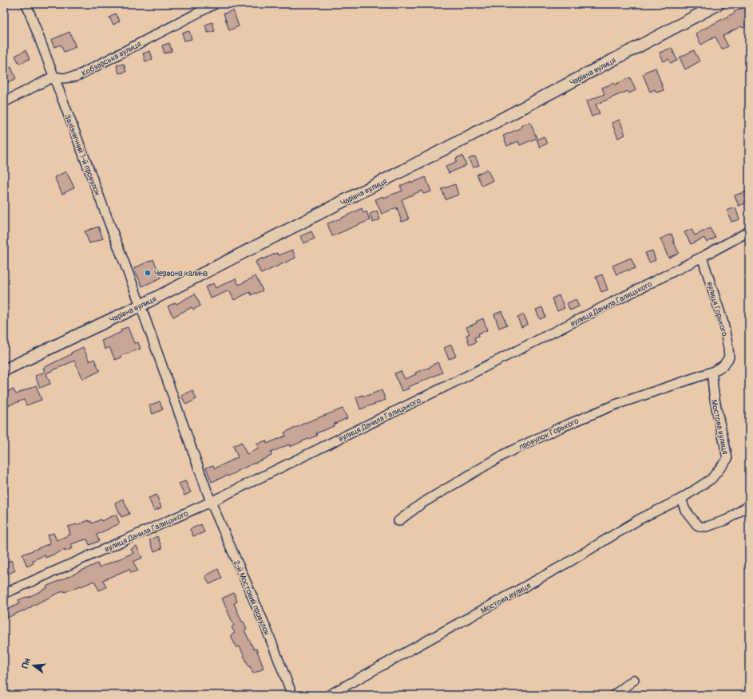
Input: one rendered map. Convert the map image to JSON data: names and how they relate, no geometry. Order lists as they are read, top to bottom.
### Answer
{
  "streets": {
    "street": [
      "Кобзарська вулиця",
      "Чарівна вулиця",
      "Залізничний 1-й провулок",
      "вулиця Данила Галицького",
      "вулиця Горького",
      "Мостова вулиця",
      "провулок Горького",
      "2-й Мостовий провулок"
    ]
  },
  "crossings": [
    ["Кобзарська вулиця", "Залізничний 1-й провулок"],
    ["Чарівна вулиця", "Залізничний 1-й провулок"],
    ["Залізничний 1-й провулок", "вулиця Данила Галицького"],
    ["Залізничний 1-й провулок", "2-й Мостовий провулок"],
    ["вулиця Данила Галицького", "вулиця Горького"],
    ["вулиця Данила Галицького", "2-й Мостовий провулок"],
    ["вулиця Горького", "Мостова вулиця"],
    ["вулиця Горького", "провулок Горького"],
    ["Мостова вулиця", "провулок Горького"]
  ],
  "places": ["Червона калина"],
  "north": "left"
}
